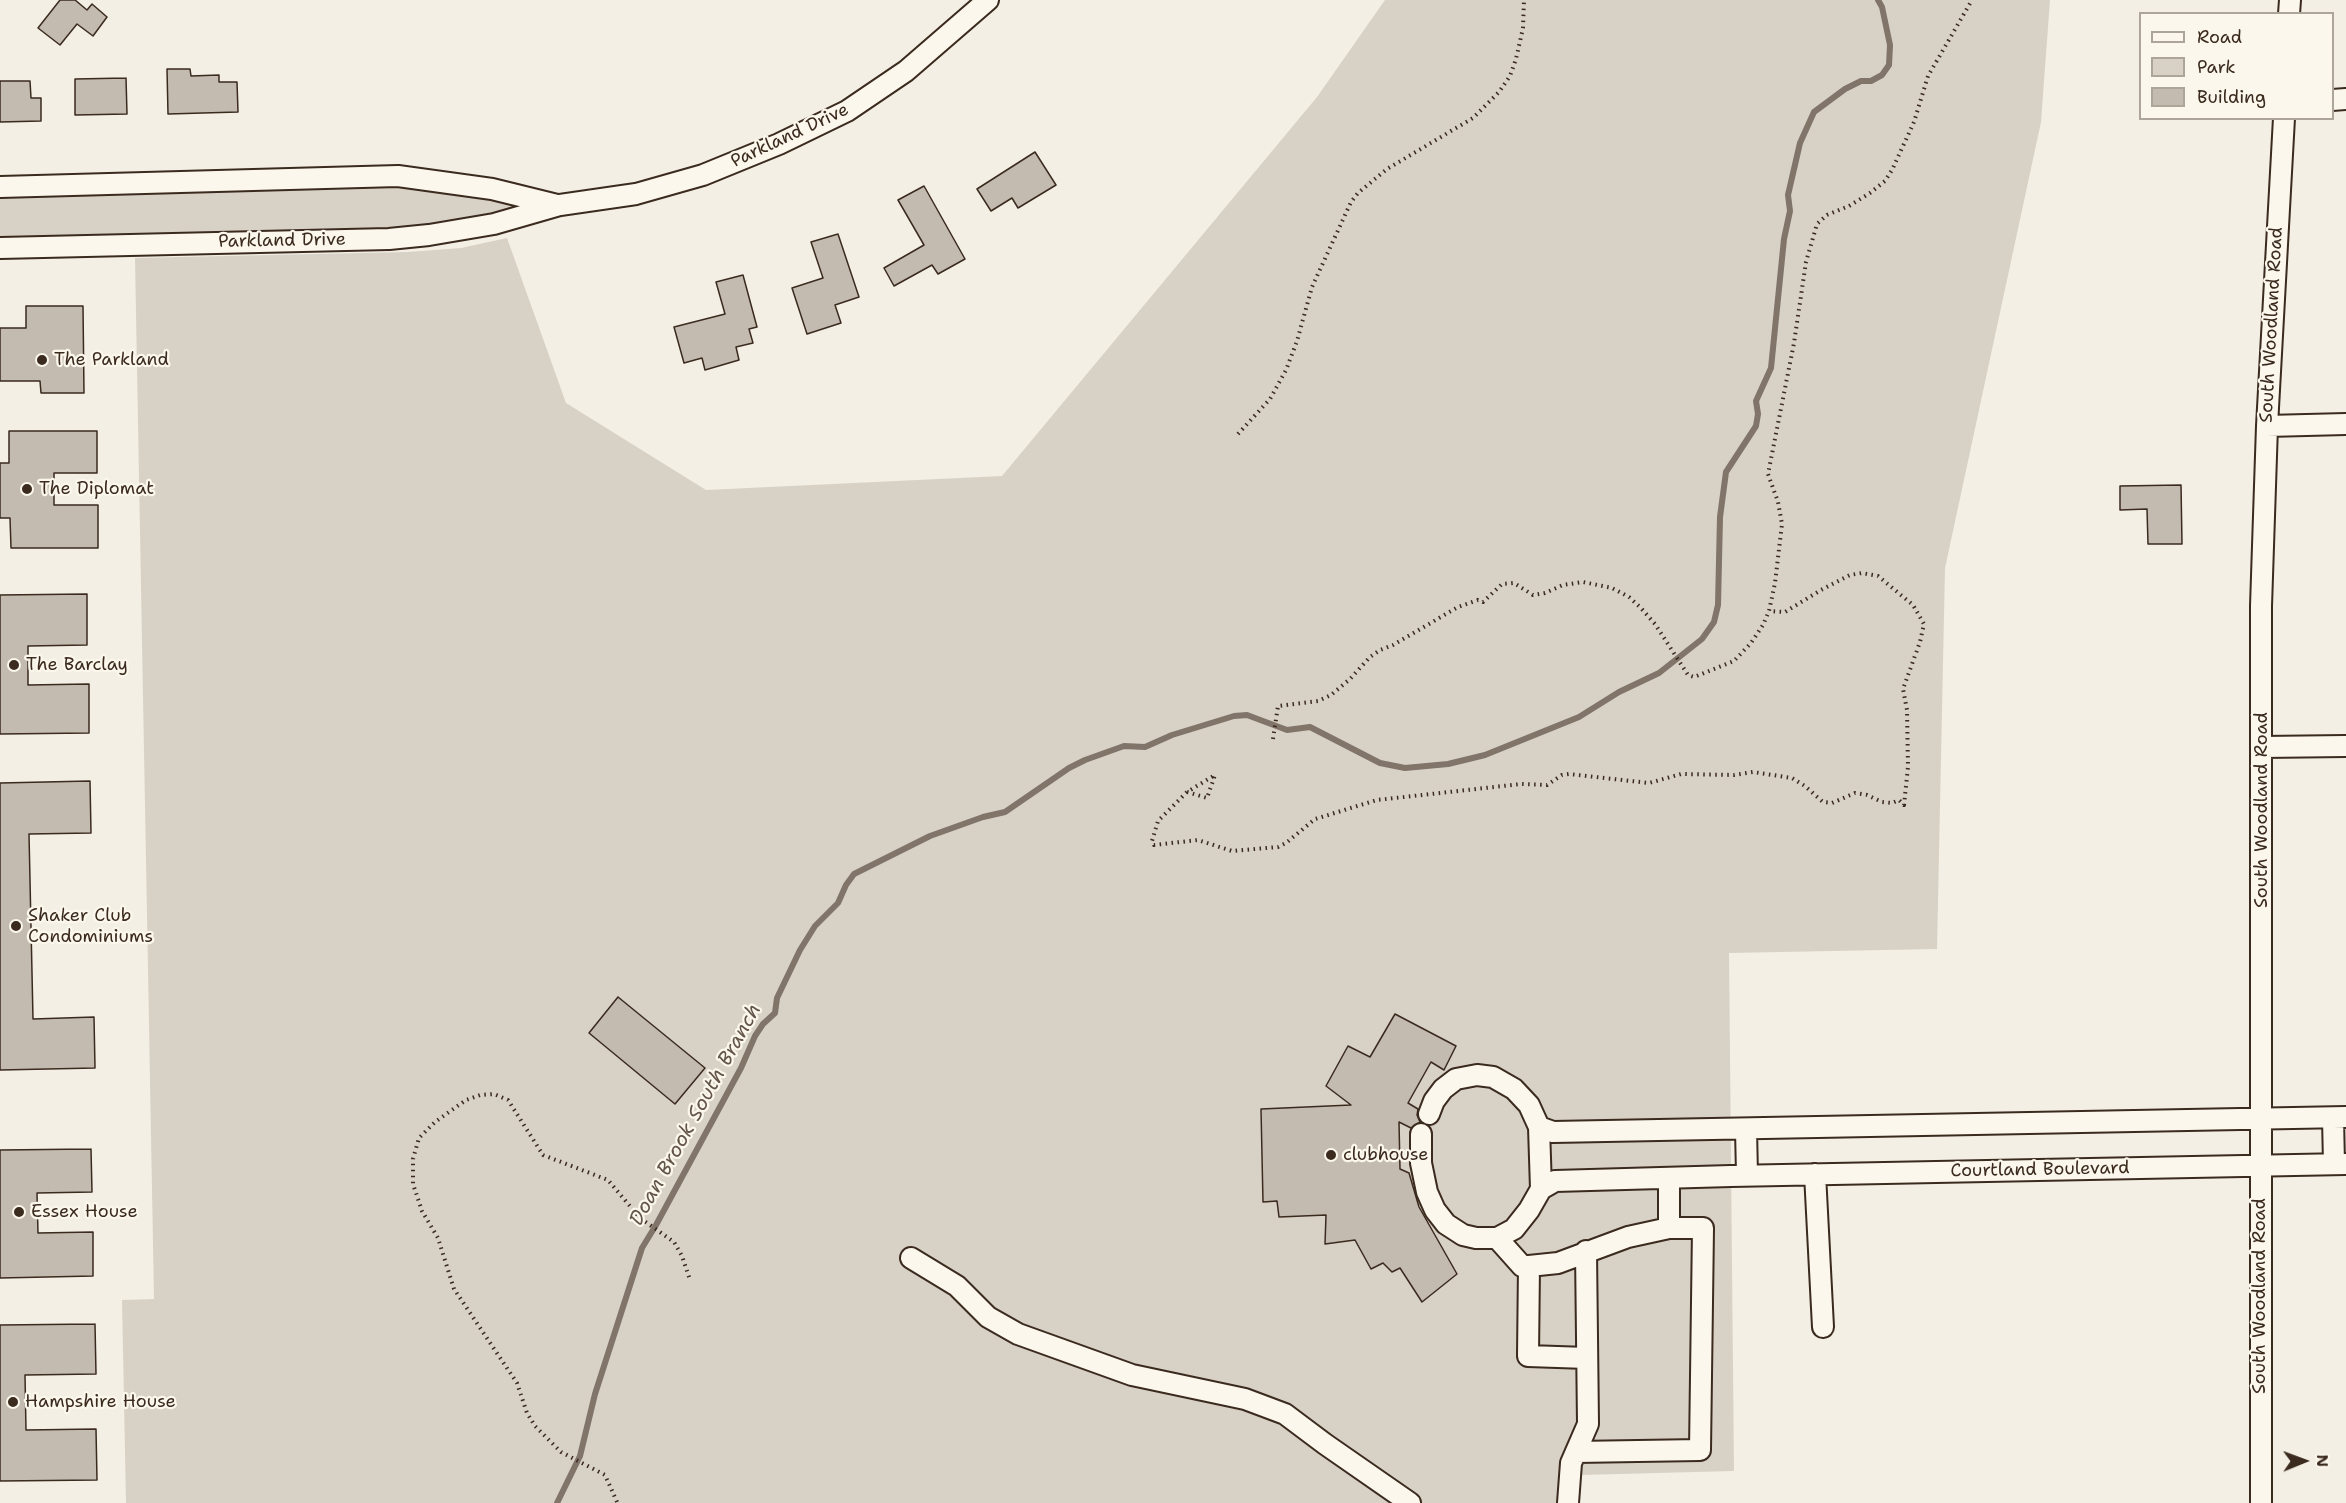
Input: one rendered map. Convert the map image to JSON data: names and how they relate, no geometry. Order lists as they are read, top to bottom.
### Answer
{
  "streets": {
    "street": ["Parkland Drive", "South Woodland Road", "Courtland Boulevard"]
  },
  "crossings": [
    ["South Woodland Road", "Courtland Boulevard"]
  ],
  "water": ["Doan Brook South Branch"],
  "places": [
    "The Parkland",
    "The Diplomat",
    "The Barclay",
    "Shaker Club Condominiums",
    "clubhouse",
    "Essex House",
    "Hampshire House"
  ],
  "legend": ["Road", "Park", "Building"],
  "north": "right"
}
